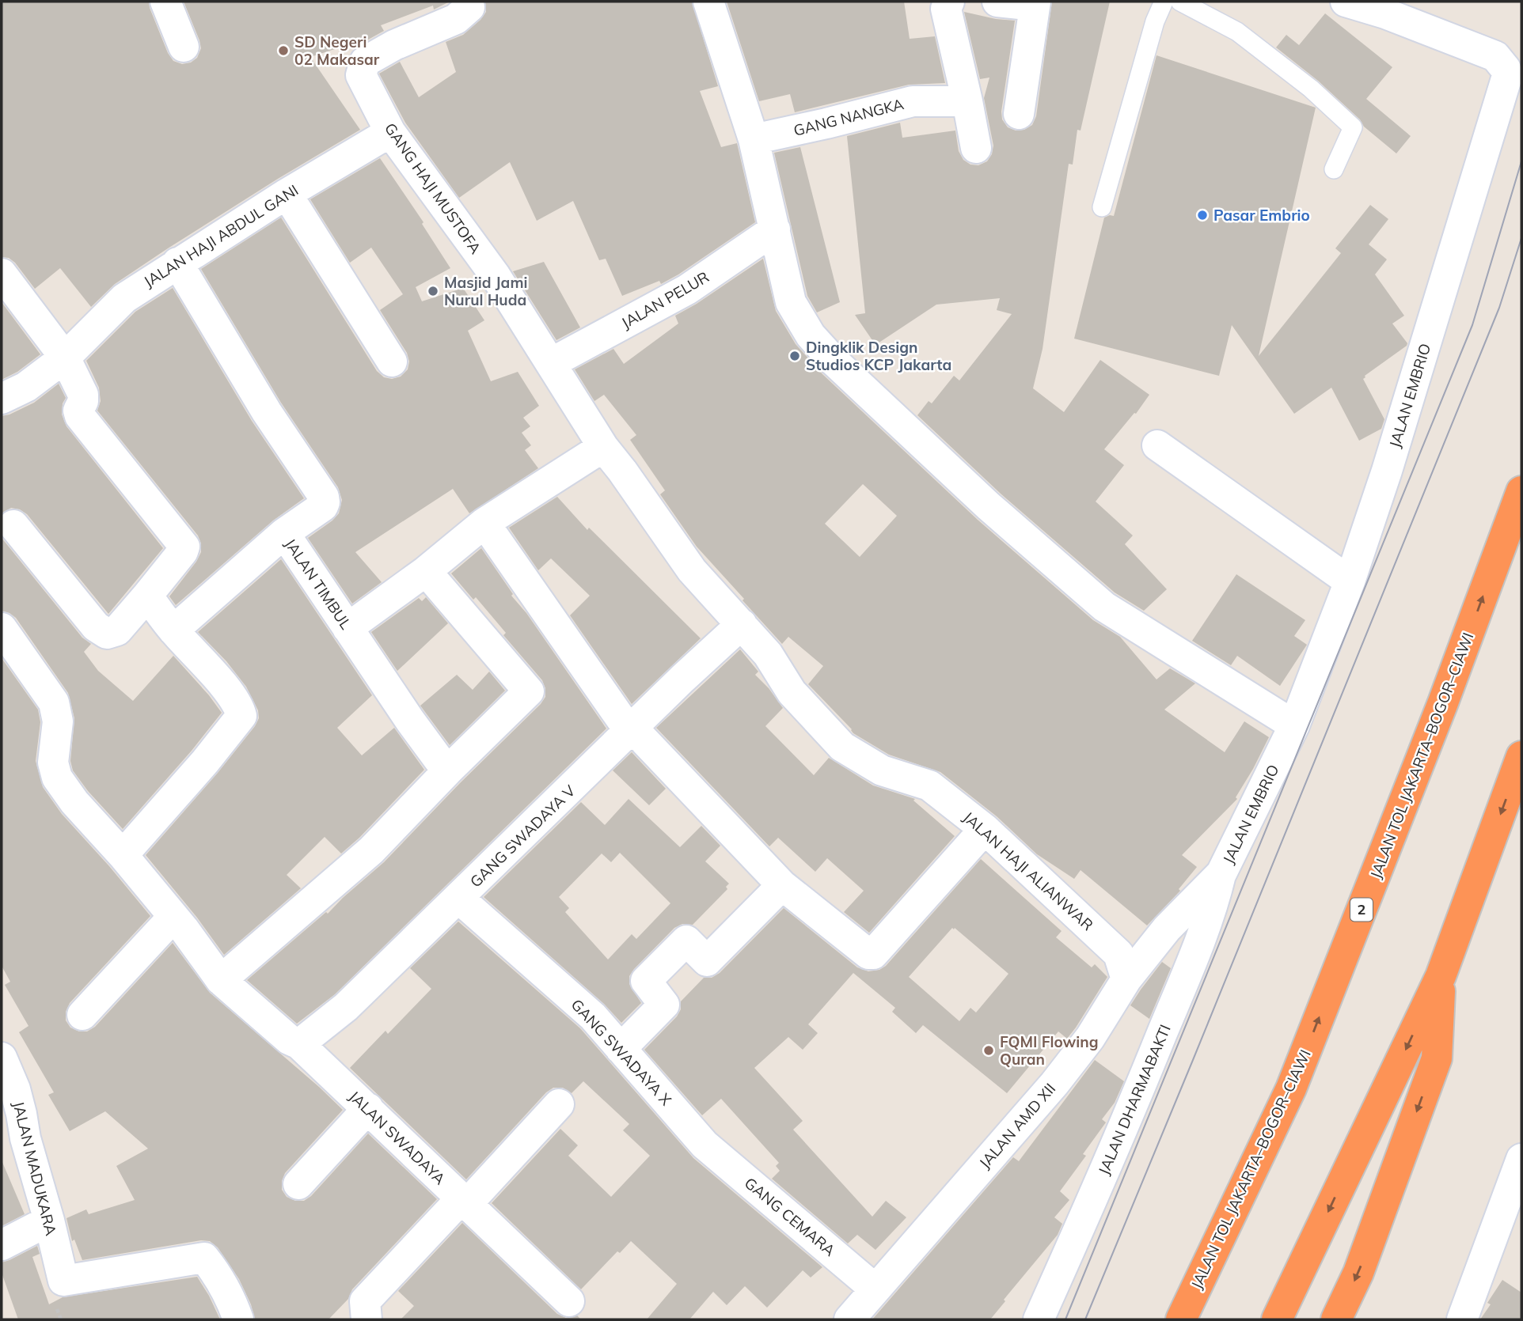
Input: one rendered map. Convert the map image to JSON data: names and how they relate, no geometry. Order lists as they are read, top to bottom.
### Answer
{
  "streets": {
    "highway": ["JALAN TOL JAKARTA–BOGOR–CIAWI", "2"],
    "street": [
      "GANG NANGKA",
      "GANG HAJI MUSTOFA",
      "JALAN HAJI ABDUL GANI",
      "JALAN PELUR",
      "JALAN EMBRIO",
      "JALAN TIMBUL",
      "GANG SWADAYA V",
      "JALAN HAJI ALIANWAR",
      "GANG SWADAYA X",
      "JALAN DHARMABAKTI",
      "JALAN AMD XII",
      "JALAN SWADAYA",
      "JALAN MADUKARA",
      "GANG CEMARA"
    ]
  },
  "crossings": [
    ["GANG HAJI MUSTOFA", "JALAN HAJI ABDUL GANI"],
    ["GANG HAJI MUSTOFA", "JALAN PELUR"],
    ["GANG HAJI MUSTOFA", "JALAN HAJI ALIANWAR"],
    ["JALAN HAJI ABDUL GANI", "JALAN TIMBUL"],
    ["JALAN EMBRIO", "JALAN DHARMABAKTI"],
    ["JALAN EMBRIO", "JALAN AMD XII"],
    ["GANG SWADAYA V", "JALAN HAJI ALIANWAR"],
    ["GANG SWADAYA V", "GANG SWADAYA X"],
    ["GANG SWADAYA V", "JALAN SWADAYA"],
    ["JALAN HAJI ALIANWAR", "JALAN AMD XII"],
    ["GANG SWADAYA X", "GANG CEMARA"],
    ["JALAN DHARMABAKTI", "JALAN AMD XII"],
    ["JALAN AMD XII", "GANG CEMARA"]
  ],
  "places": [
    "SD Negeri 02 Makasar",
    "Pasar Embrio",
    "Masjid Jami Nurul Huda",
    "Dingklik Design Studios KCP Jakarta",
    "FQMI Flowing Quran"
  ]
}
